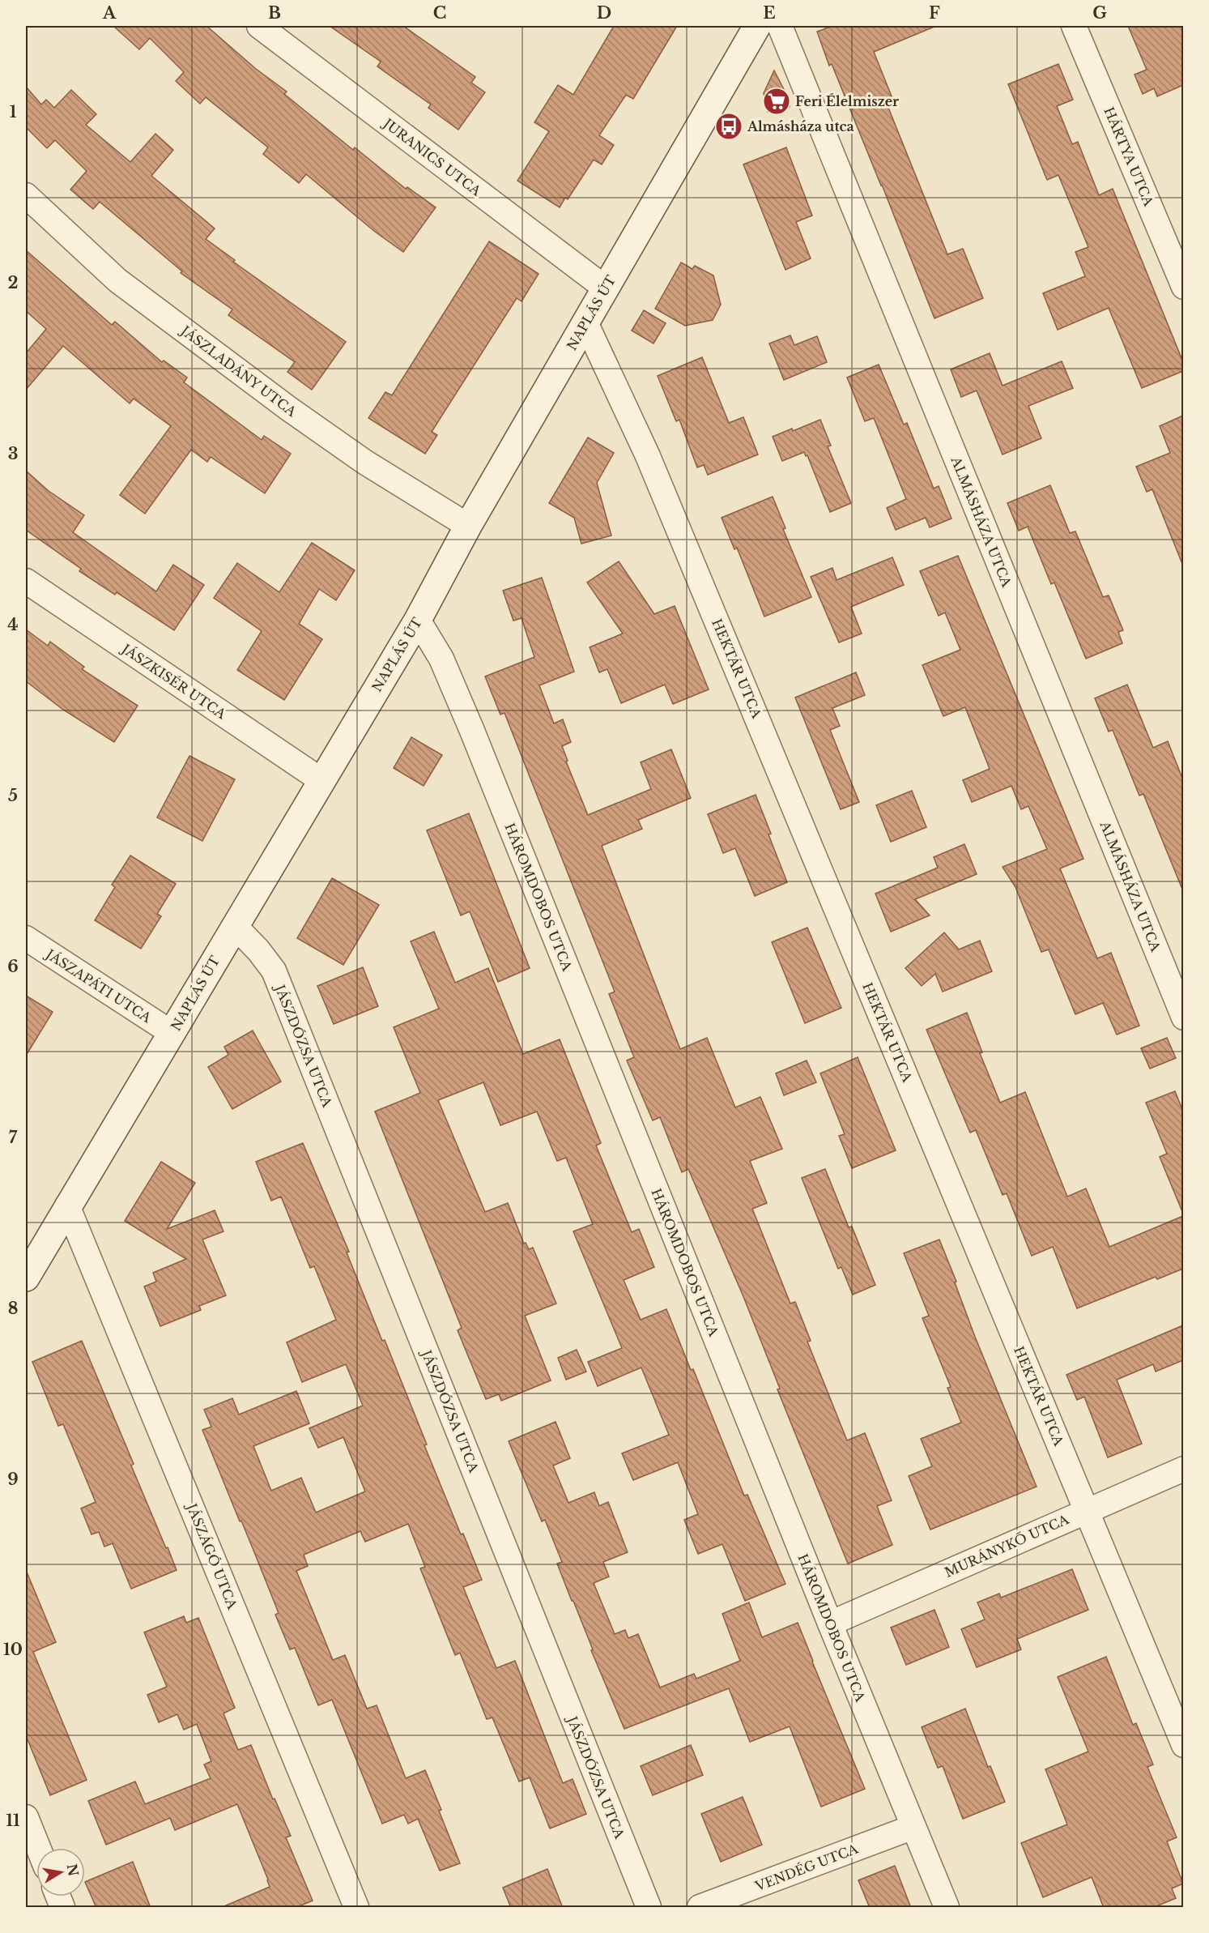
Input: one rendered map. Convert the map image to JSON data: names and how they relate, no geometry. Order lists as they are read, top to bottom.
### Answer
{
  "streets": {
    "street": [
      "HÁRTYA UTCA",
      "JURANICS UTCA",
      "NAPLÁS ÚT",
      "JÁSZLADÁNY UTCA",
      "ALMÁSHÁZA UTCA",
      "HEKTÁR UTCA",
      "JÁSZKISÉR UTCA",
      "HÁROMDOBOS UTCA",
      "JÁSZAPÁTI UTCA",
      "JÁSZDÓZSA UTCA",
      "MURÁNYKŐ UTCA",
      "JÁSZÁGÓ UTCA",
      "VENDÉG UTCA"
    ]
  },
  "crossings": [
    ["JURANICS UTCA", "NAPLÁS ÚT"],
    ["NAPLÁS ÚT", "JÁSZLADÁNY UTCA"],
    ["NAPLÁS ÚT", "HEKTÁR UTCA"],
    ["NAPLÁS ÚT", "JÁSZKISÉR UTCA"],
    ["NAPLÁS ÚT", "HÁROMDOBOS UTCA"],
    ["NAPLÁS ÚT", "JÁSZAPÁTI UTCA"],
    ["NAPLÁS ÚT", "JÁSZDÓZSA UTCA"],
    ["NAPLÁS ÚT", "JÁSZÁGÓ UTCA"],
    ["HEKTÁR UTCA", "MURÁNYKŐ UTCA"],
    ["HÁROMDOBOS UTCA", "MURÁNYKŐ UTCA"],
    ["HÁROMDOBOS UTCA", "VENDÉG UTCA"]
  ],
  "places": {
    "supermarket": ["Feri Élelmiszer"],
    "bus stop": ["Almásháza utca"]
  },
  "north": "right",
  "grid": {
    "columns": [
      "A",
      "B",
      "C",
      "D",
      "E",
      "F",
      "G"
    ],
    "rows": [
      "1",
      "2",
      "3",
      "4",
      "5",
      "6",
      "7",
      "8",
      "9",
      "10",
      "11"
    ]
  }
}
